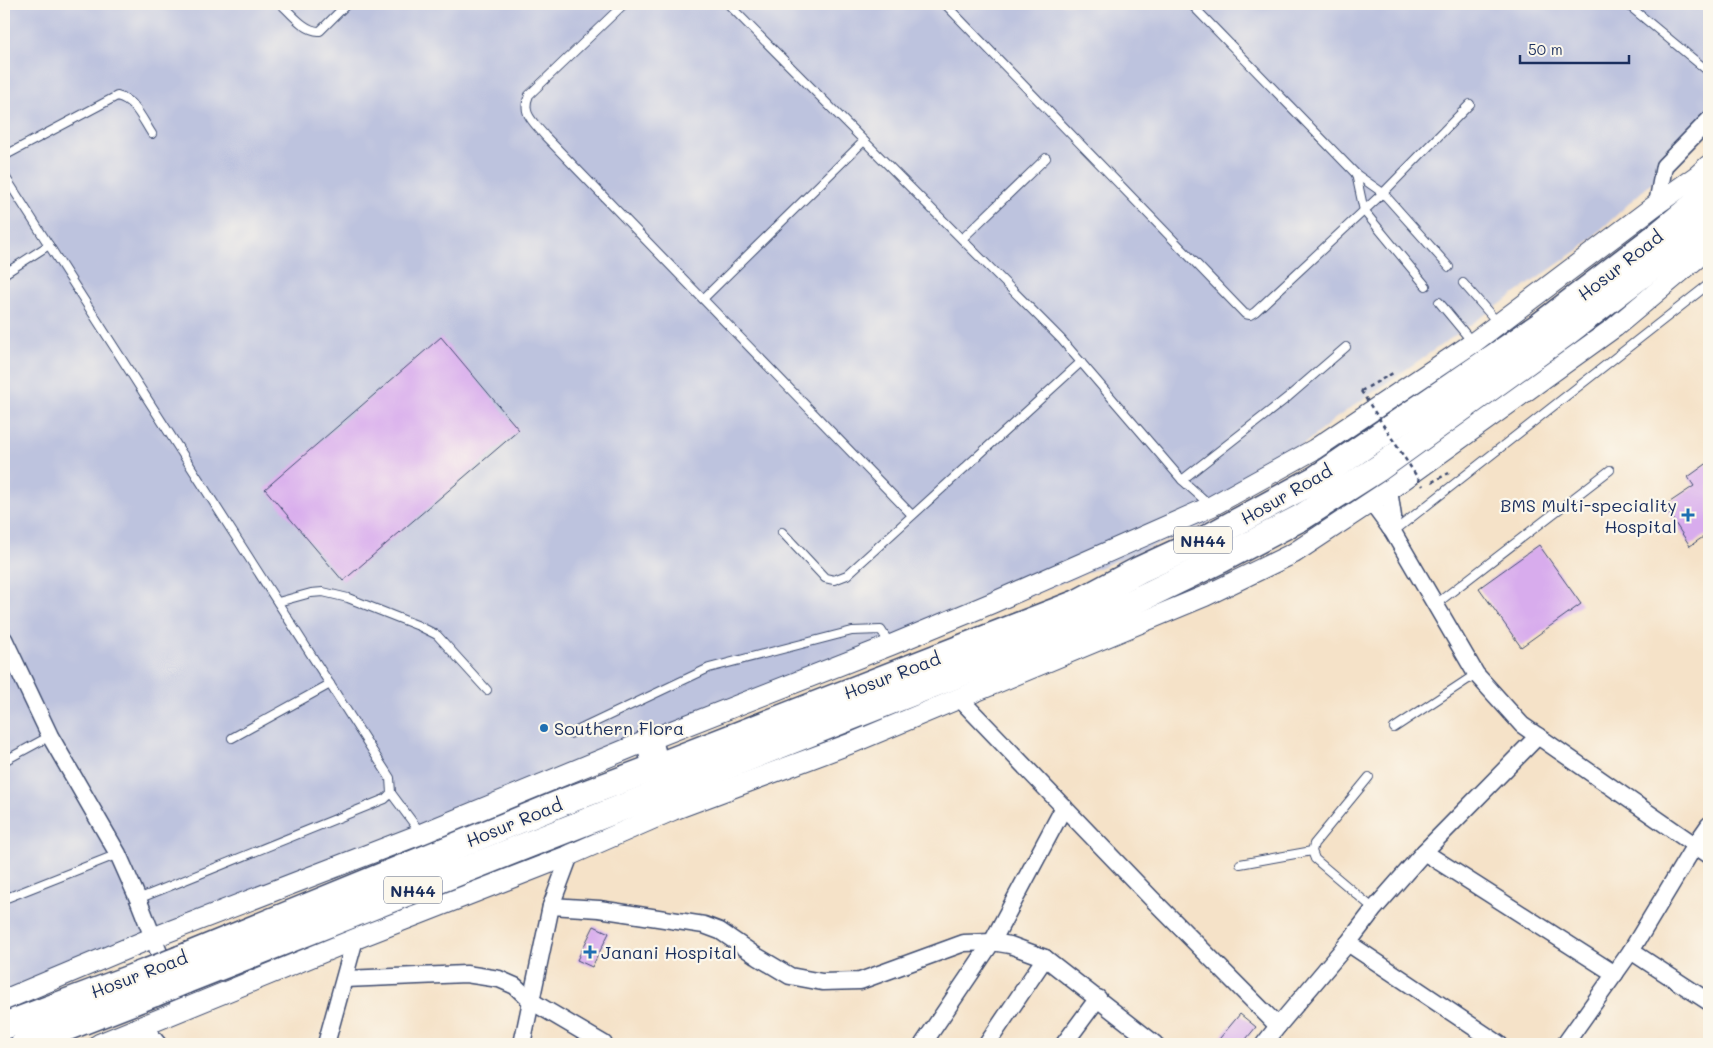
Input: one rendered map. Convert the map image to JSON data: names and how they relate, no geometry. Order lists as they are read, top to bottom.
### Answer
{
  "streets": {
    "highway": ["Hosur Road", "NH44"]
  },
  "places": {
    "health": ["BMS Multi-speciality Hospital", "Janani Hospital"],
    "other": ["Southern Flora"]
  },
  "scale_bar": "50 m"
}
